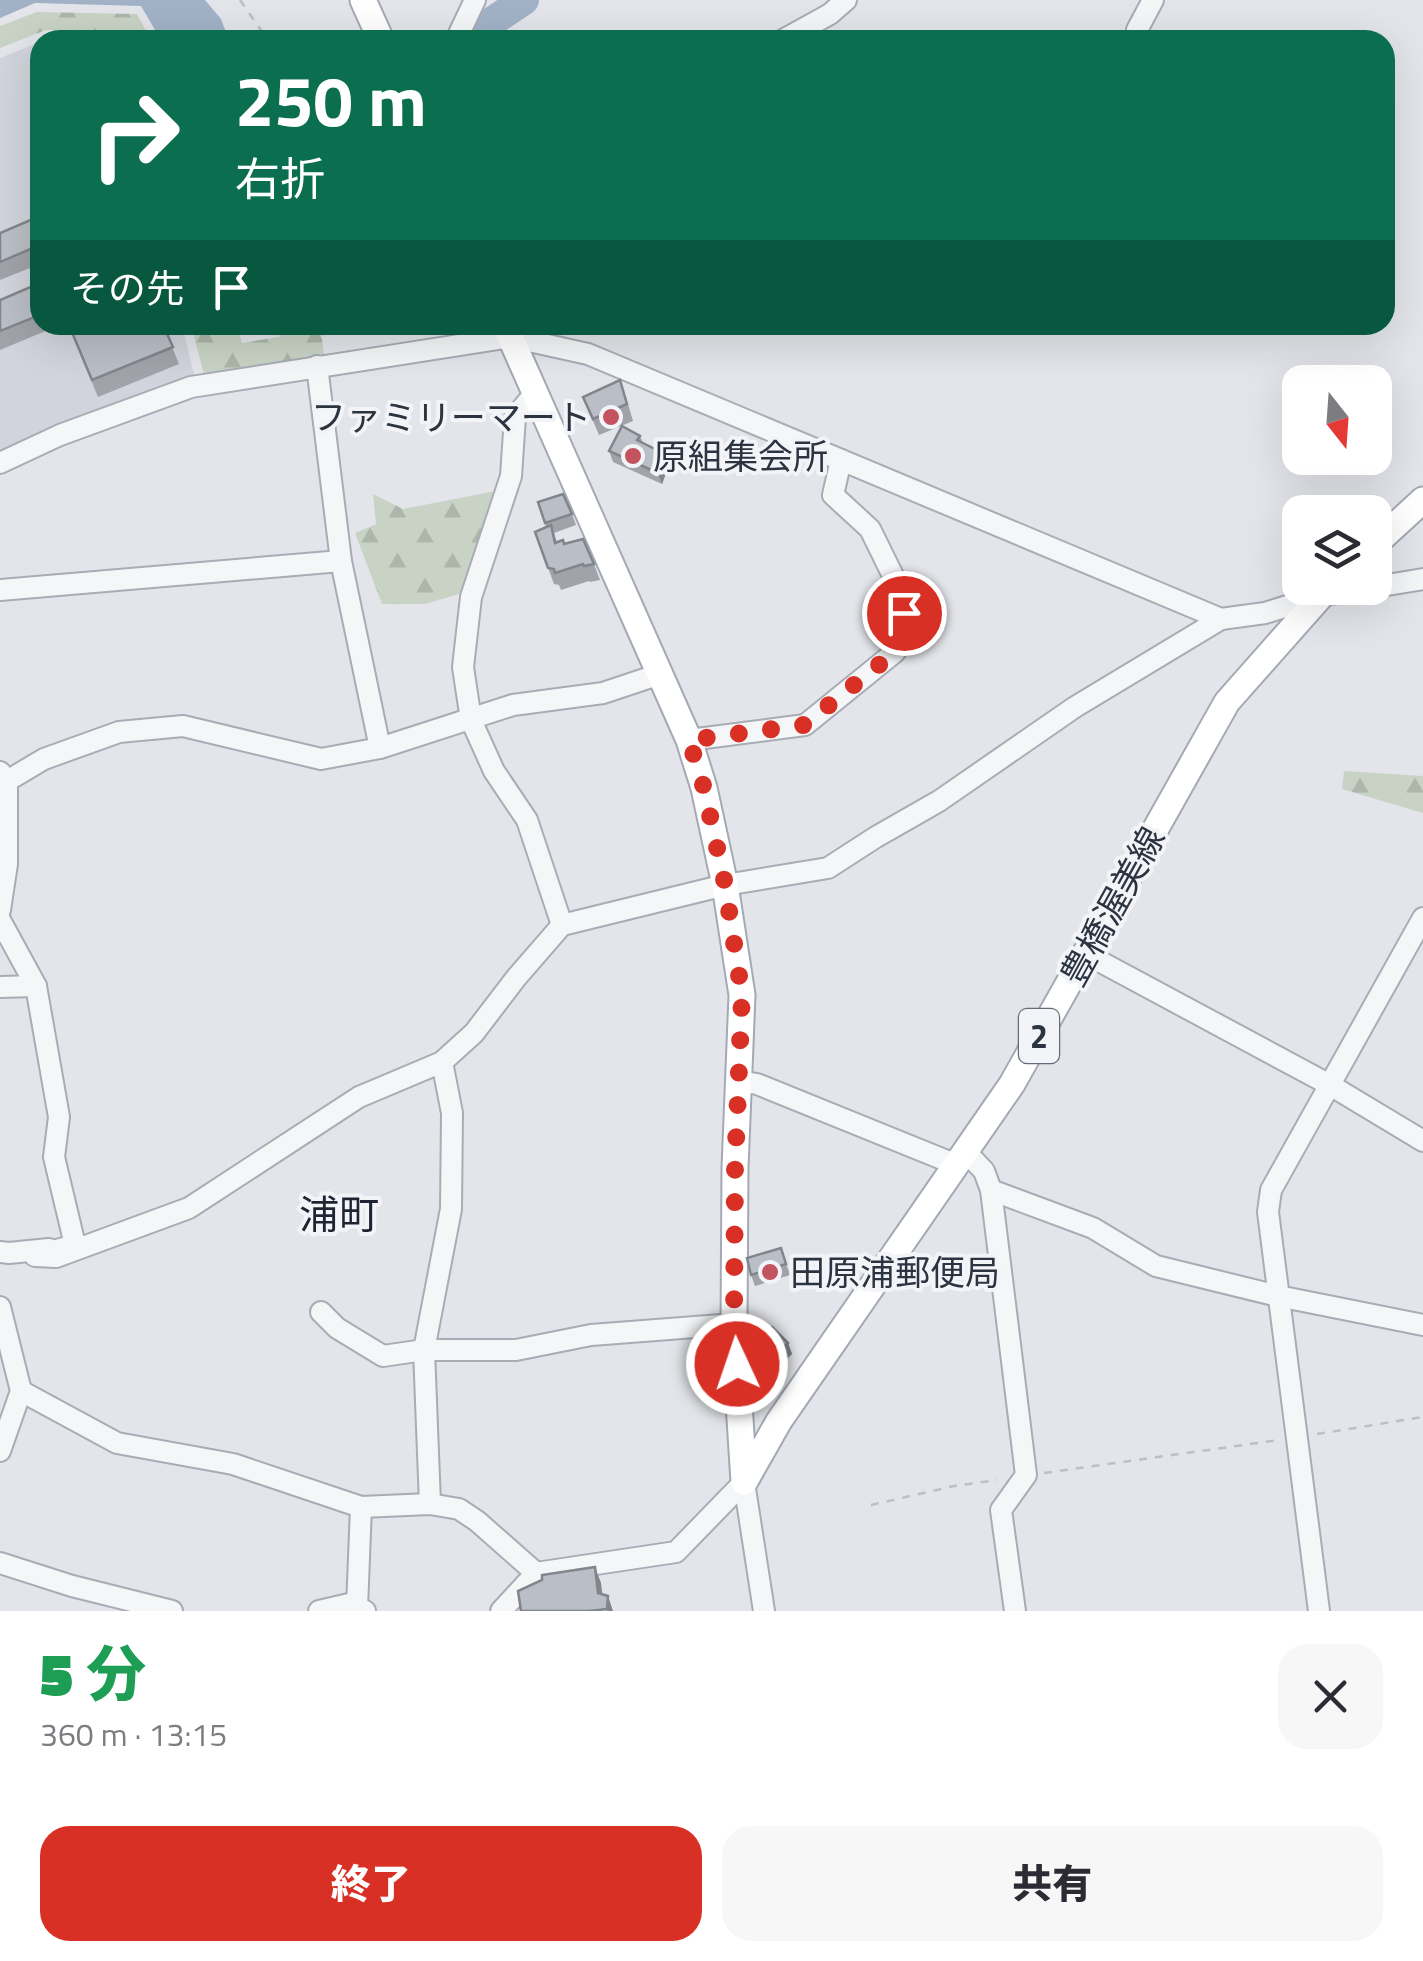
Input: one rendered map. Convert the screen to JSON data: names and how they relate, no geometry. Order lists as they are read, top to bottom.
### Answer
{
  "streets": {
    "main road": ["豊橋渥美線", "2"]
  },
  "districts": ["浦町"],
  "places": ["ファミリーマート", "原組集会所", "田原浦郵便局"],
  "north": "bottom",
  "page": {
    "turn": ["250 m", "右折"],
    "then": "その先",
    "heading": ["5 分", "360 m · 13:15"],
    "buttons": ["終了", "共有"]
  }
}
